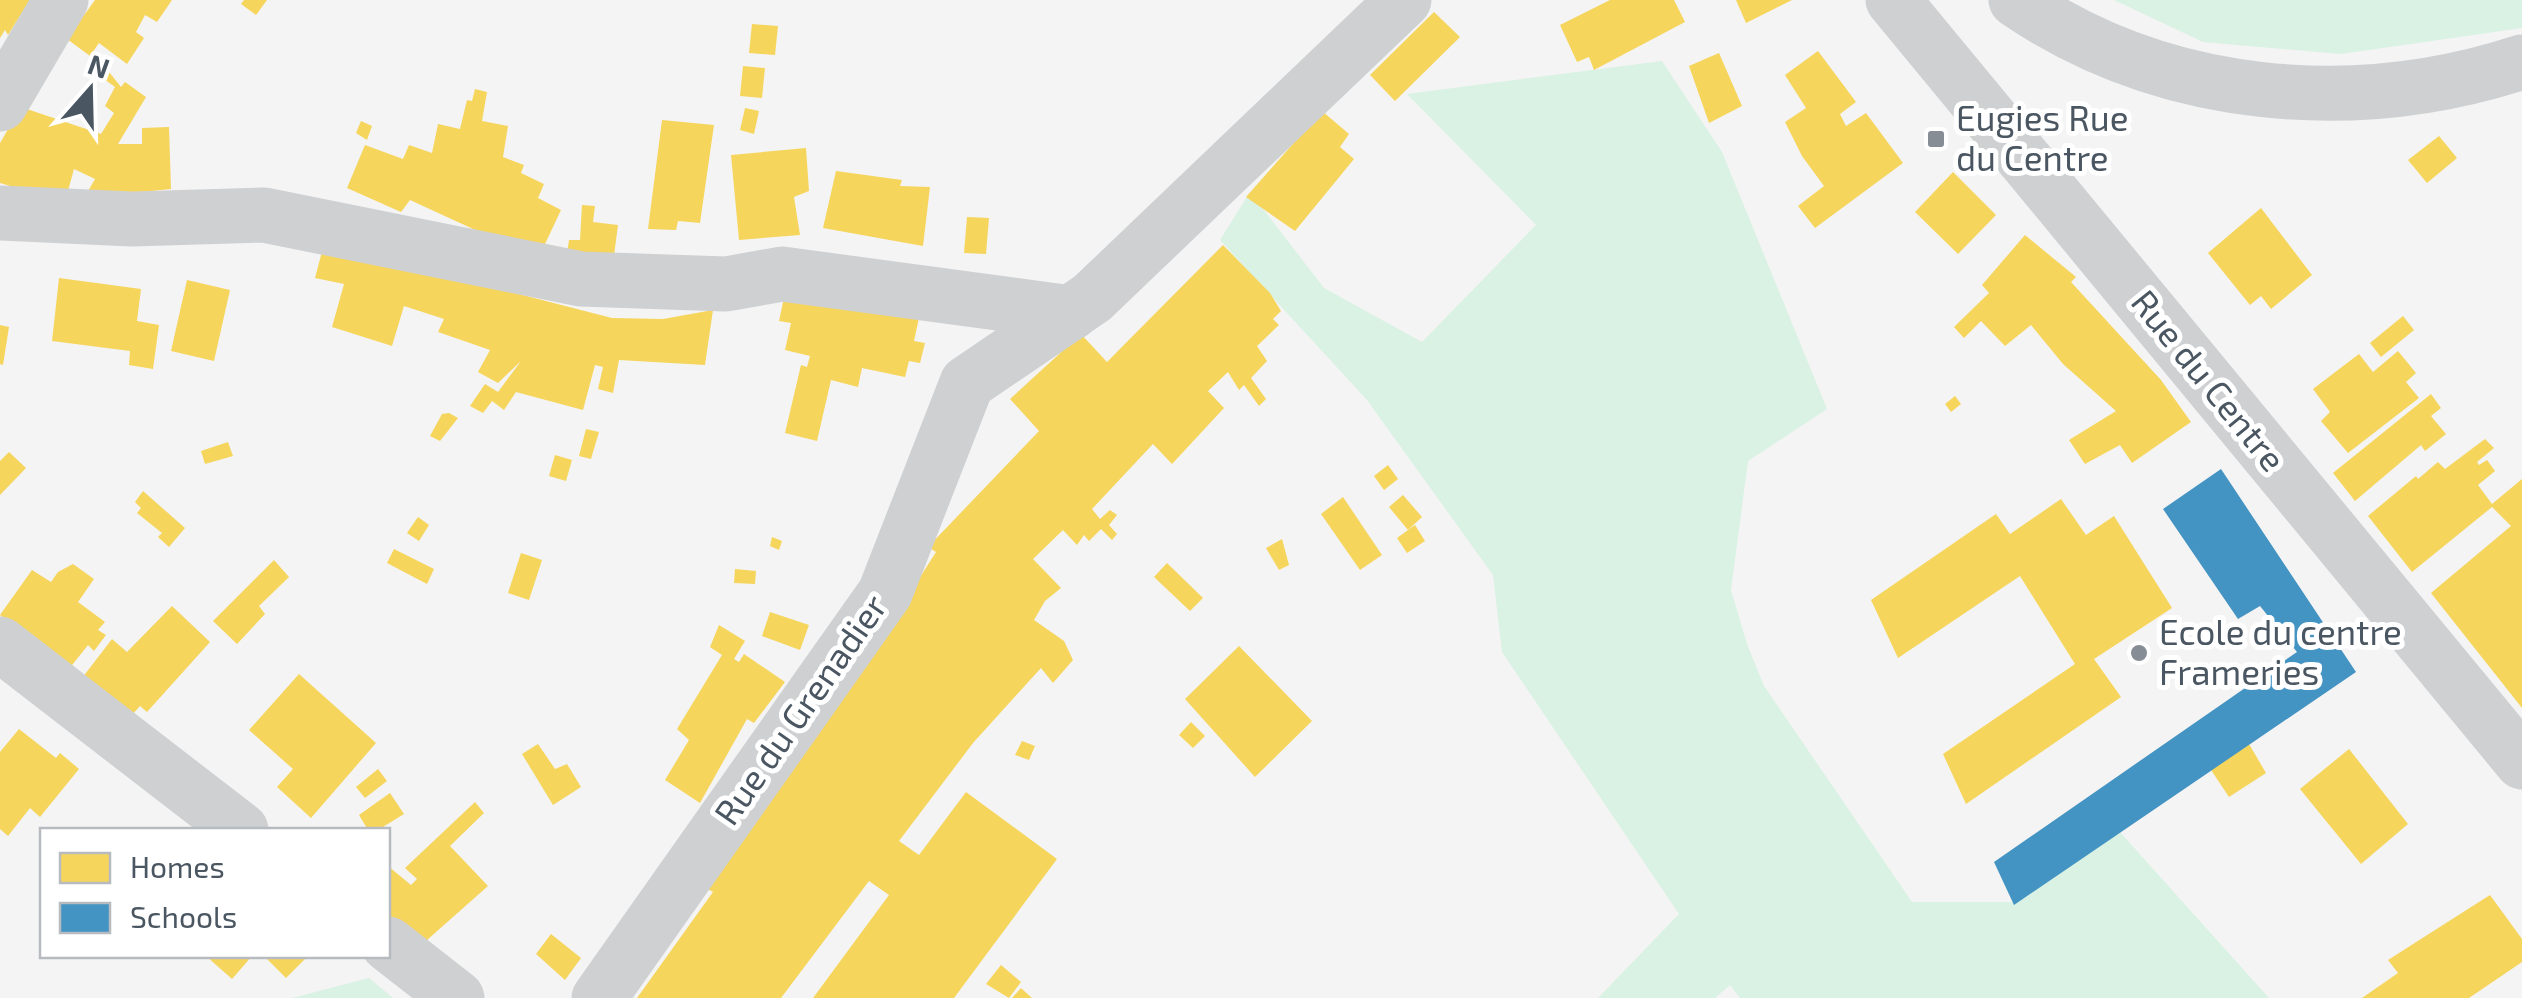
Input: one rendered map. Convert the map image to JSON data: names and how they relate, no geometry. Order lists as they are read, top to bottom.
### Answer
{
  "streets": {
    "street": ["Rue du Centre", "Rue du Grenadier"]
  },
  "places": {
    "transit": ["Eugies Rue du Centre"],
    "other": ["Ecole du centre Frameries"]
  },
  "legend": ["Homes", "Schools"],
  "north": "top"
}
